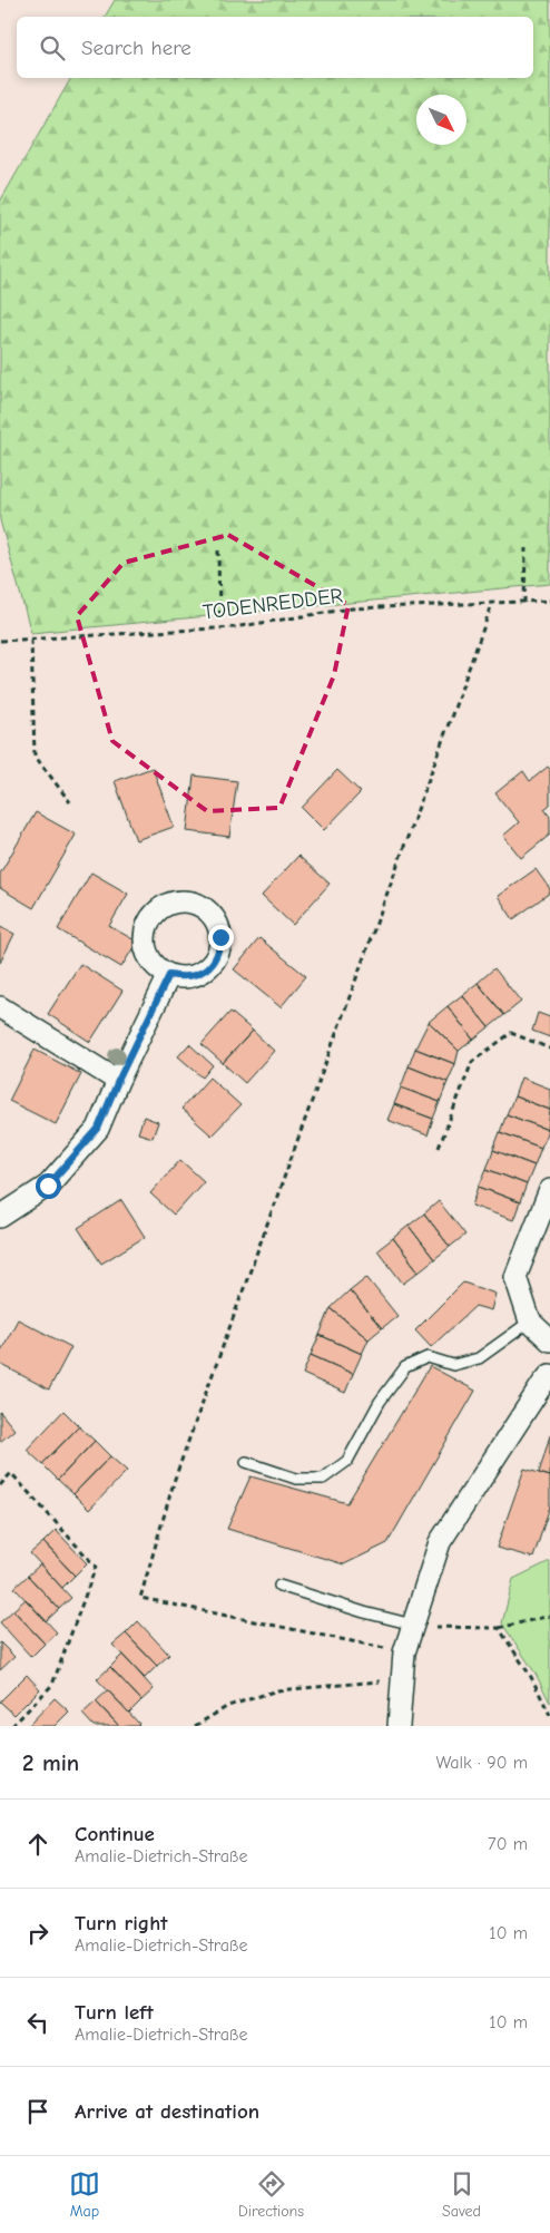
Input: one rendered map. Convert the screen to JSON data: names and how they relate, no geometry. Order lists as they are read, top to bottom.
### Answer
{
  "streets": {
    "path": ["TODENREDDER"]
  },
  "north": "bottom right",
  "page": {
    "search": "Search here",
    "heading": ["2 min", "Walk · 90 m"],
    "list": [
      ["Continue", "Amalie-Dietrich-Straße", "70 m"],
      ["Turn right", "Amalie-Dietrich-Straße", "10 m"],
      ["Turn left", "Amalie-Dietrich-Straße", "10 m"],
      "Arrive at destination"
    ],
    "nav": ["Map", "Directions", "Saved"]
  }
}
